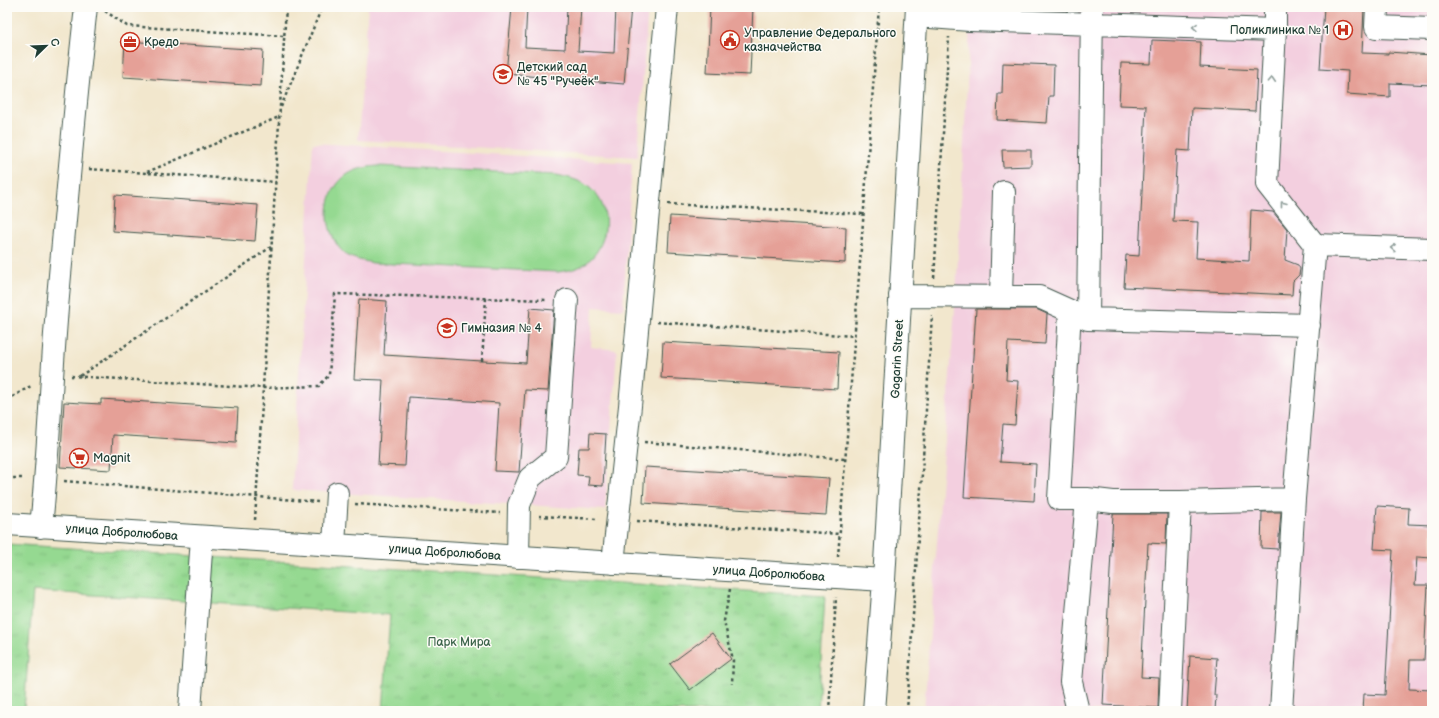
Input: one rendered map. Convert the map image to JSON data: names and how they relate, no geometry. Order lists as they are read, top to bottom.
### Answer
{
  "streets": {
    "street": ["Gagarin Street", "улица Добролюбова"]
  },
  "crossings": [
    ["Gagarin Street", "улица Добролюбова"]
  ],
  "parks": ["Парк Мира"],
  "places": {
    "hospital": ["Поликлиника № 1"],
    "public building": ["Управление Федерального казначейства"],
    "office": ["Кредо"],
    "school or university": ["Детский сад № 45 \"Ручеёк\"", "Гимназия № 4"],
    "supermarket": ["Magnit"]
  },
  "north": "top right"
}
